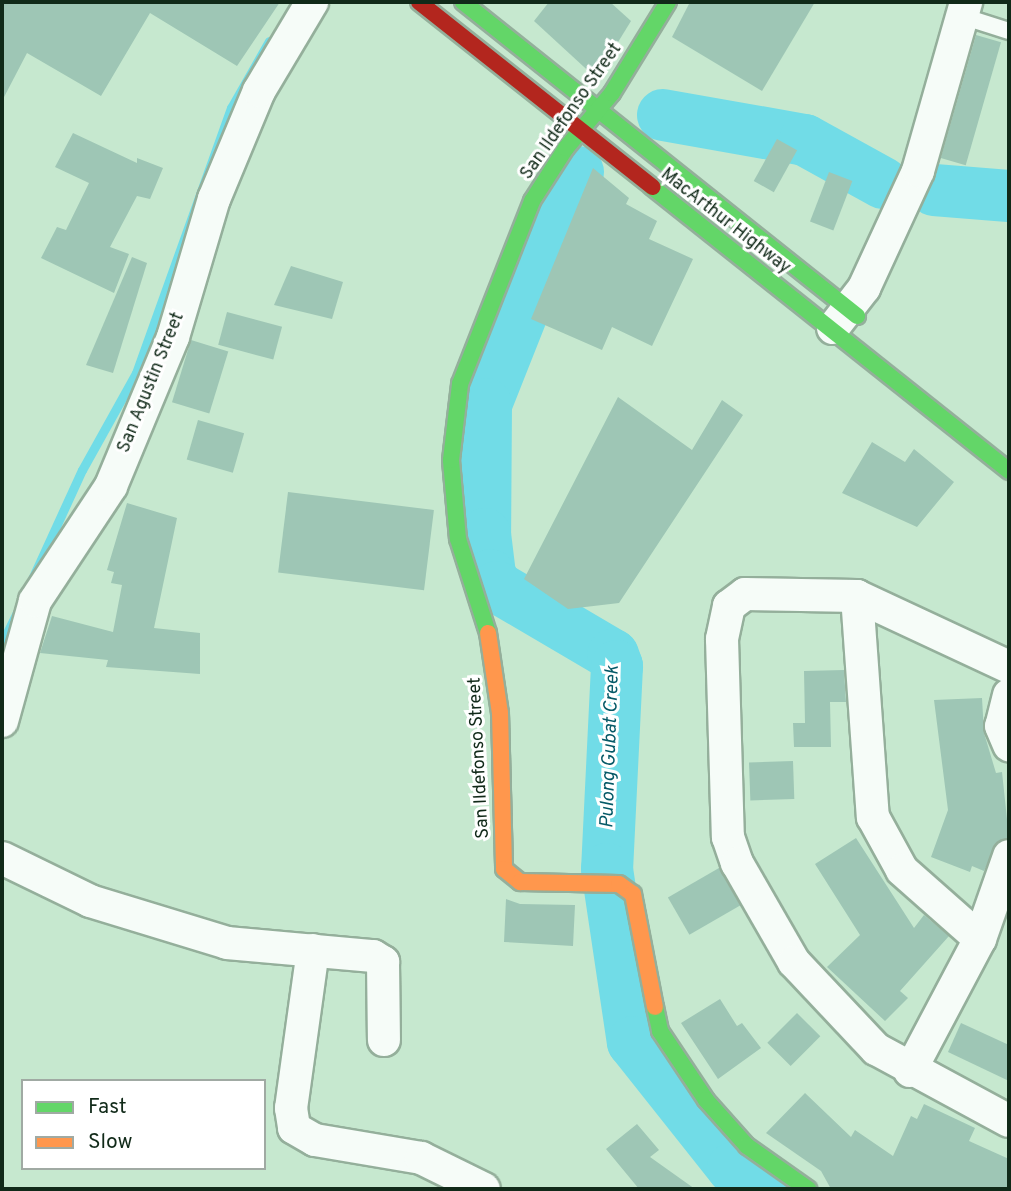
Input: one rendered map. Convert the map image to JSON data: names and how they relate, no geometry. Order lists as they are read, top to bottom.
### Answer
{
  "streets": {
    "main road": ["San Ildefonso Street", "MacArthur Highway"],
    "street": ["San Agustin Street"]
  },
  "crossings": [
    ["San Ildefonso Street", "MacArthur Highway"]
  ],
  "water": ["Pulong Gubat Creek"],
  "legend": ["Fast", "Slow"]
}
